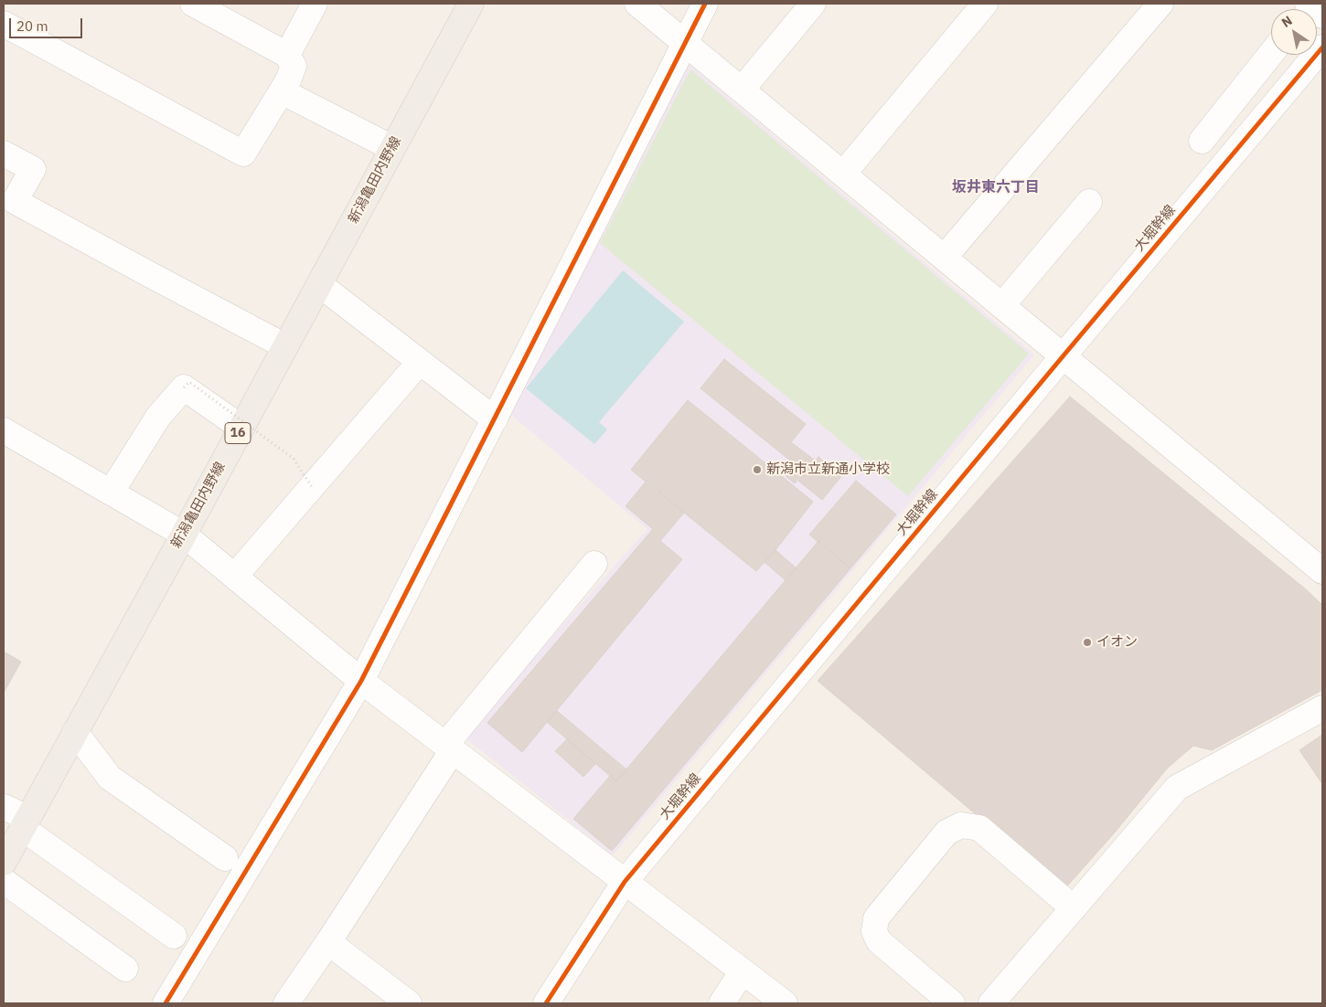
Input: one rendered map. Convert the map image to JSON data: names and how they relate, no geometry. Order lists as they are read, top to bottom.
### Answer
{
  "streets": {
    "main road": ["新潟亀田内野線", "16"],
    "street": ["大堀幹線"]
  },
  "districts": ["坂井東六丁目"],
  "places": ["新潟市立新通小学校", "イオン"],
  "scale_bar": "20 m",
  "north": "top left"
}
